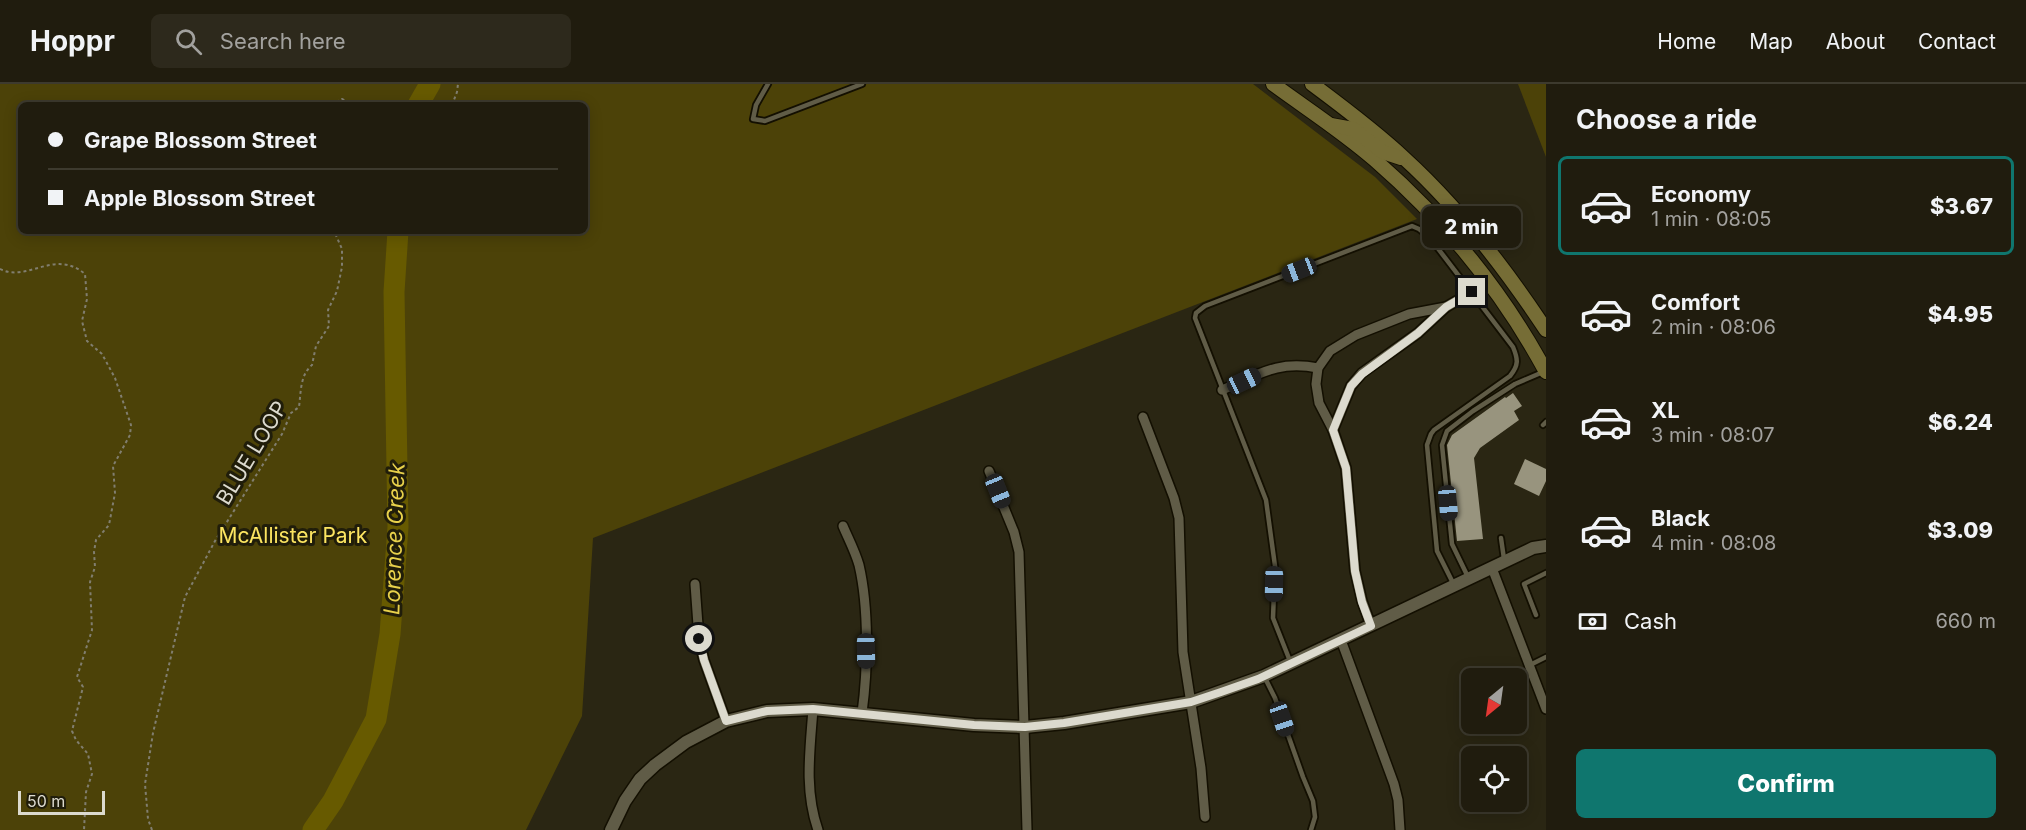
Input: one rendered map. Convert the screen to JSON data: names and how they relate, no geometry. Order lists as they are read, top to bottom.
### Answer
{
  "streets": {
    "path": ["BLUE LOOP"]
  },
  "water": ["Lorence Creek"],
  "parks": ["McAllister Park"],
  "scale_bar": "50 m",
  "north": "bottom left",
  "page": {
    "header": "Hoppr",
    "search": "Search here",
    "nav": [
      "Home",
      "Map",
      "About",
      "Contact"
    ],
    "heading": "Choose a ride",
    "banner": ["Grape Blossom Street", "Apple Blossom Street"],
    "list": [
      {
        "name": "Economy",
        "note": "1 min · 08:05",
        "value": "$3.67"
      },
      {
        "name": "Comfort",
        "note": "2 min · 08:06",
        "value": "$4.95"
      },
      {
        "name": "XL",
        "note": "3 min · 08:07",
        "value": "$6.24"
      },
      {
        "name": "Black",
        "note": "4 min · 08:08",
        "value": "$3.09"
      }
    ],
    "bubble": "2 min",
    "pay": ["Cash", "660 m"],
    "buttons": "Confirm",
    "scale": "50 m"
  }
}
